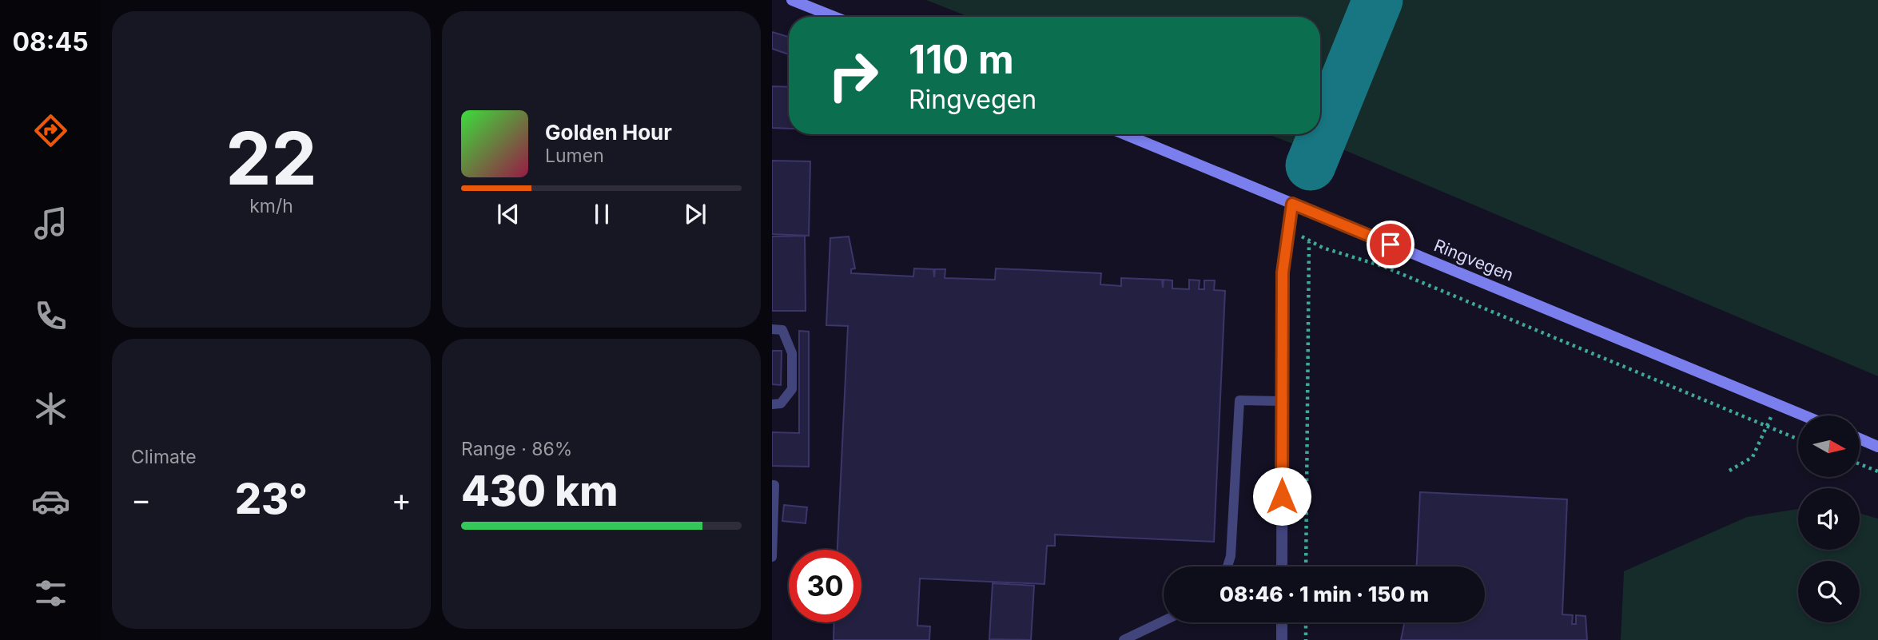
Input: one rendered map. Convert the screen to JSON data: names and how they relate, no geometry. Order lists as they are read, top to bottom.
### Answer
{
  "streets": {
    "street": ["Ringvegen"]
  },
  "north": "right",
  "page": {
    "tabs": "08:45",
    "tile": [
      ["22", "km/h"],
      "Climate",
      ["Range · 86%", "430 km"]
    ],
    "turn": ["110 m", "Ringvegen"],
    "song": ["Golden Hour", "Lumen"],
    "heat": ["−", "23°", "+"],
    "limit": "30",
    "trip": "08:46 · 1 min · 150 m"
  }
}
